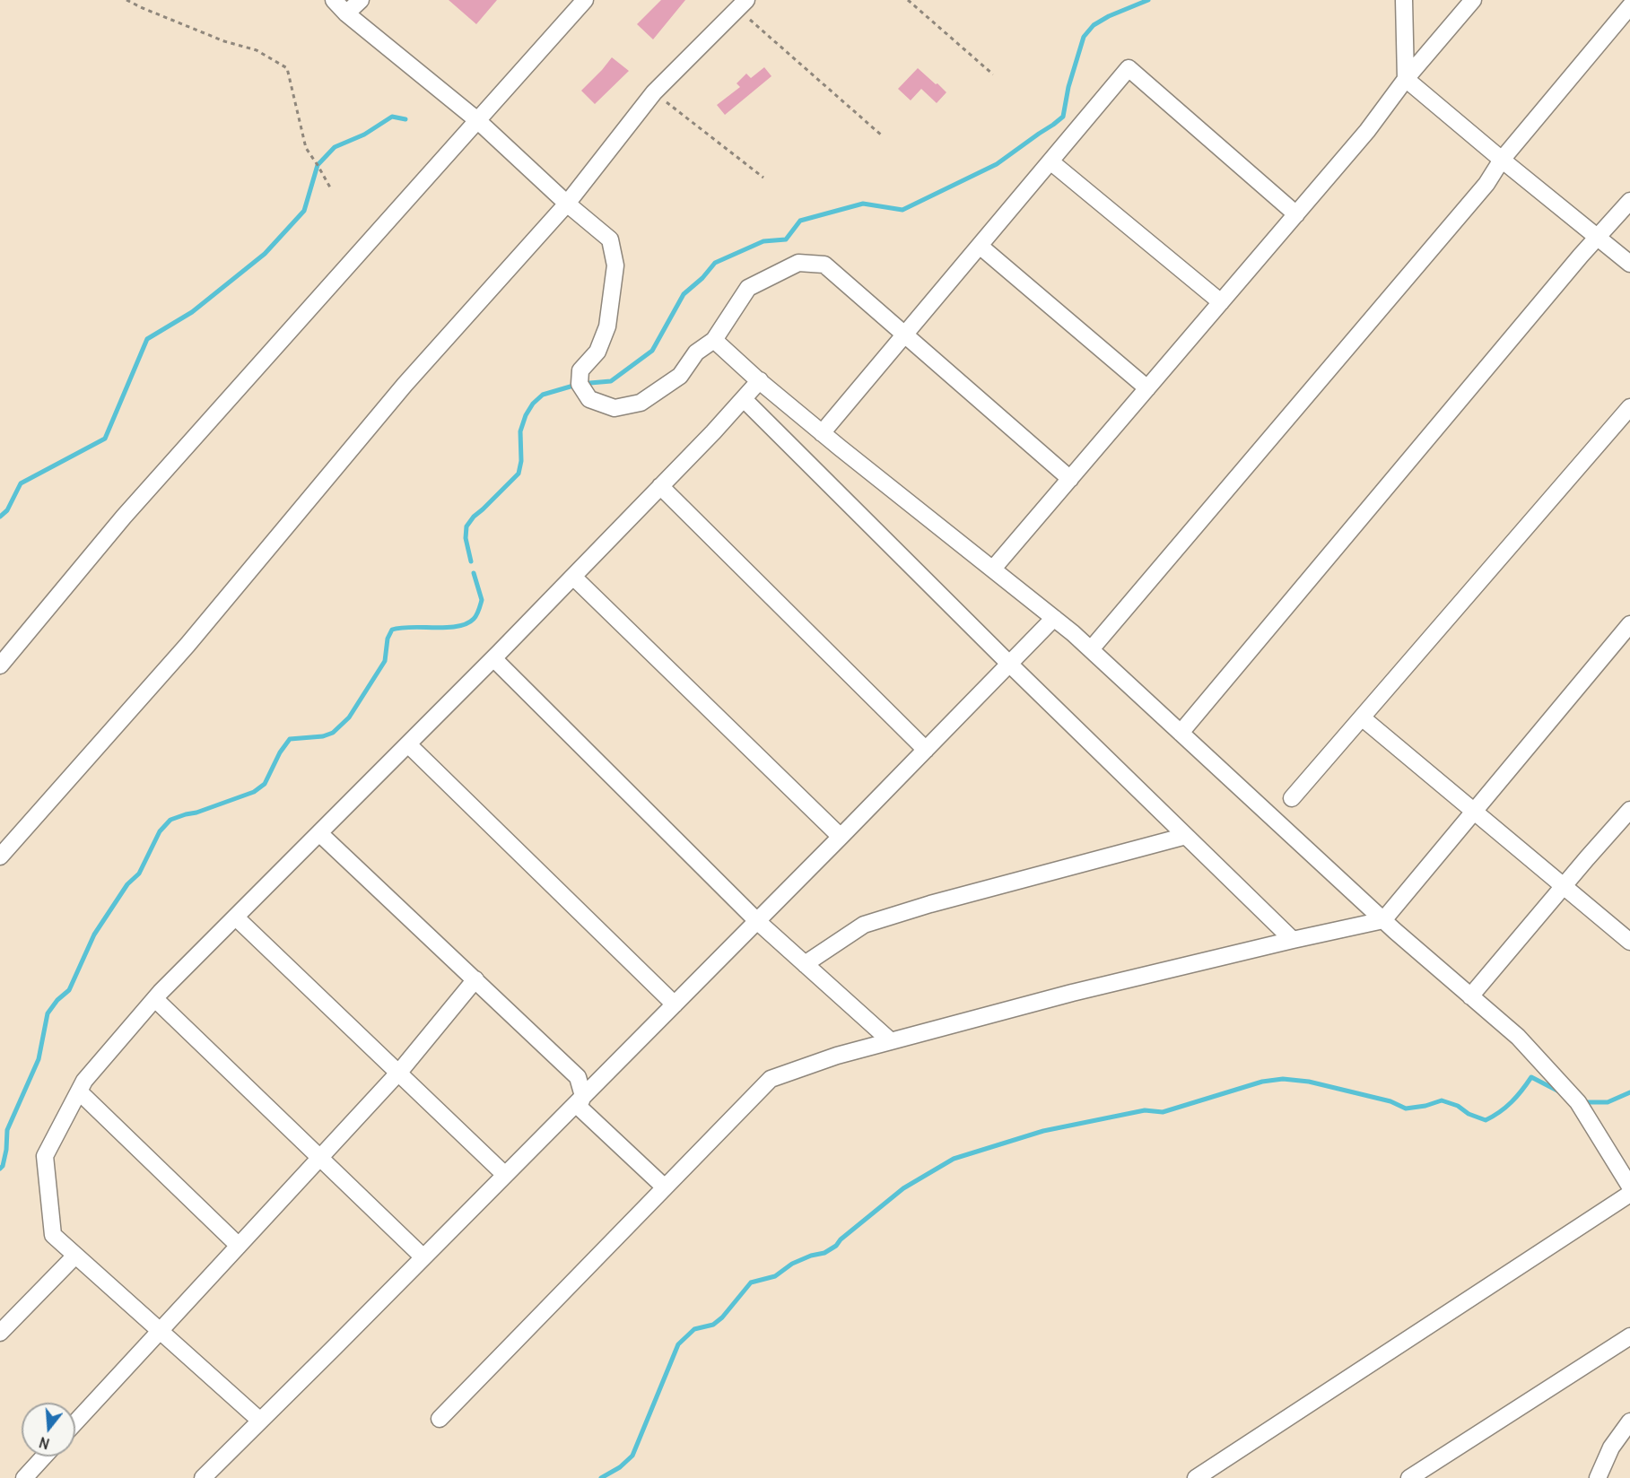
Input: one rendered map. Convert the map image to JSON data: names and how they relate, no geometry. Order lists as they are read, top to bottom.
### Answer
{
  "north": "bottom"
}
